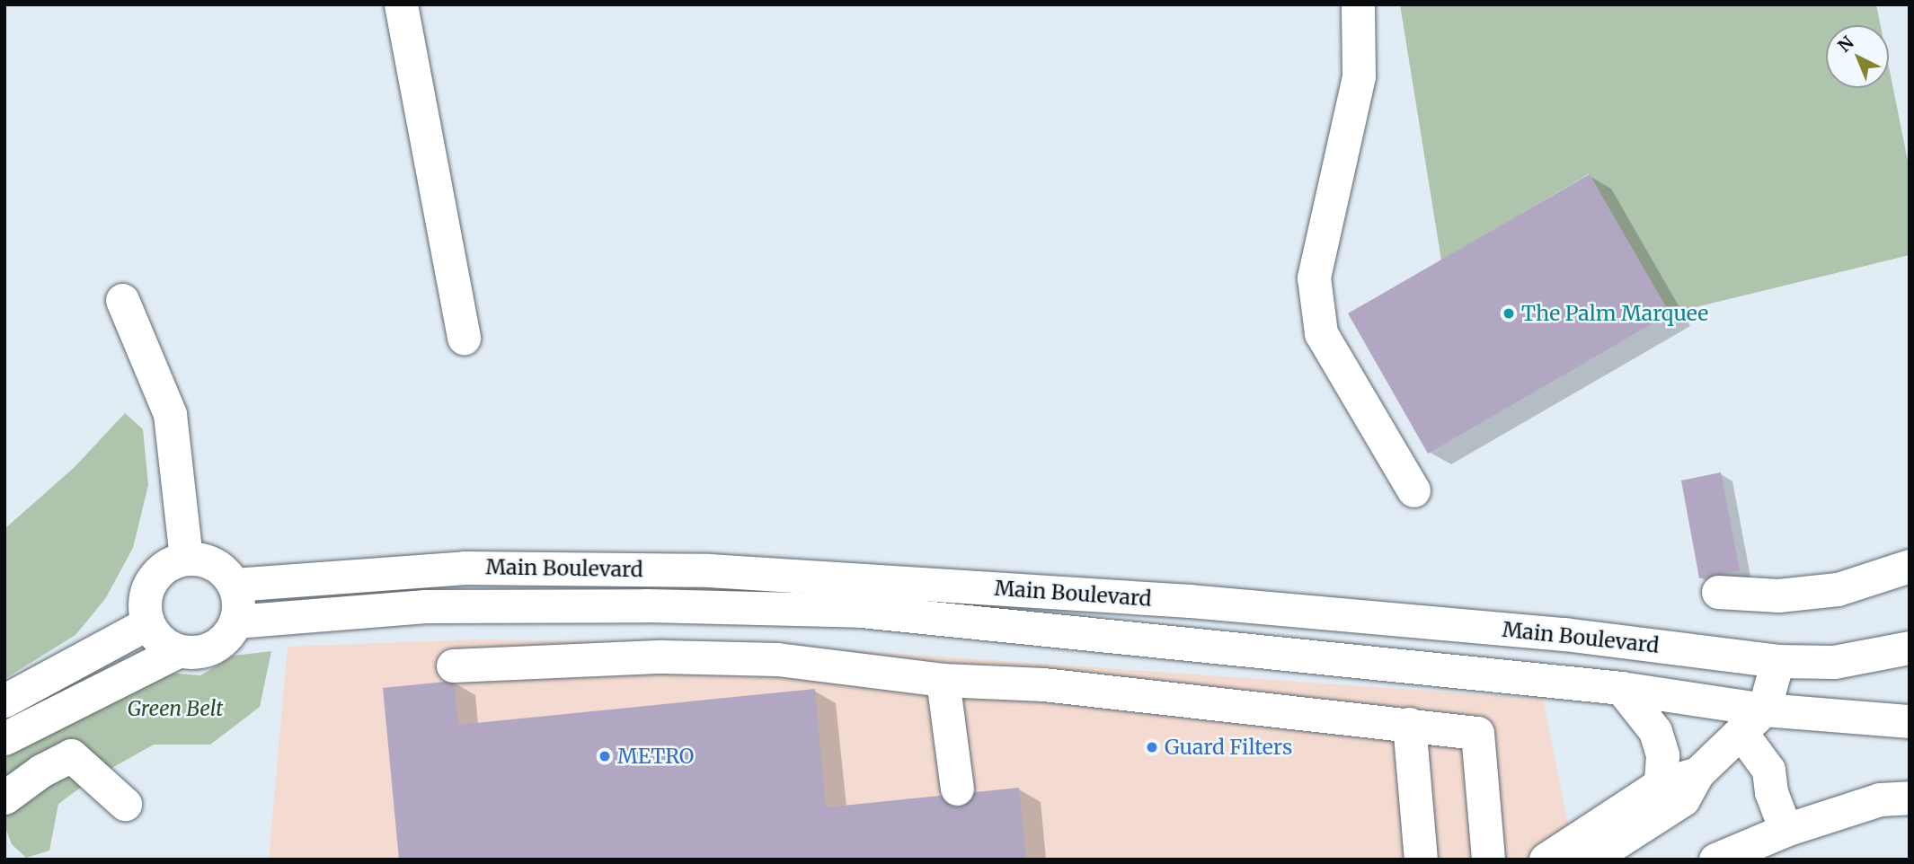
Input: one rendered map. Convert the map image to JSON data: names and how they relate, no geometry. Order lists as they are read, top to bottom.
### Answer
{
  "streets": {
    "street": ["Main Boulevard"]
  },
  "parks": ["Green Belt"],
  "places": ["The Palm Marquee", "Guard Filters", "METRO"],
  "north": "top left"
}
